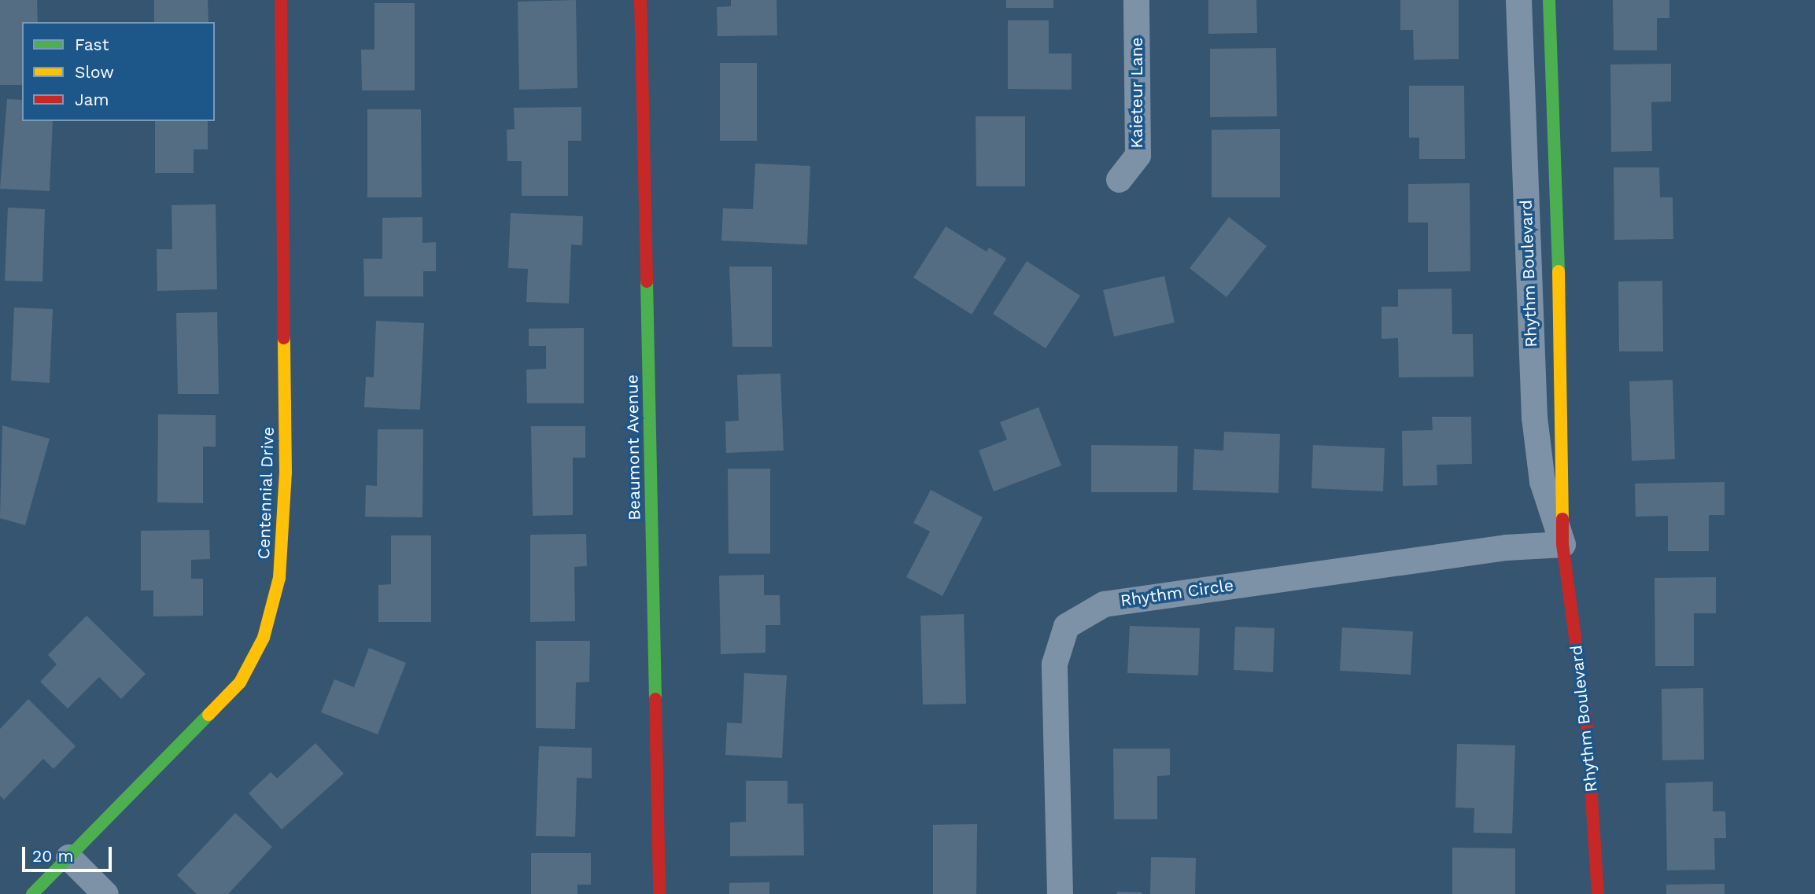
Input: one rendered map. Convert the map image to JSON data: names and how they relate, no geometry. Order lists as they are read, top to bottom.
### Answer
{
  "streets": {
    "street": [
      "Kaieteur Lane",
      "Rhythm Boulevard",
      "Beaumont Avenue",
      "Centennial Drive",
      "Rhythm Circle"
    ]
  },
  "crossings": [
    ["Rhythm Boulevard", "Rhythm Circle"]
  ],
  "legend": ["Fast", "Slow", "Jam"],
  "scale_bar": "20 m"
}
